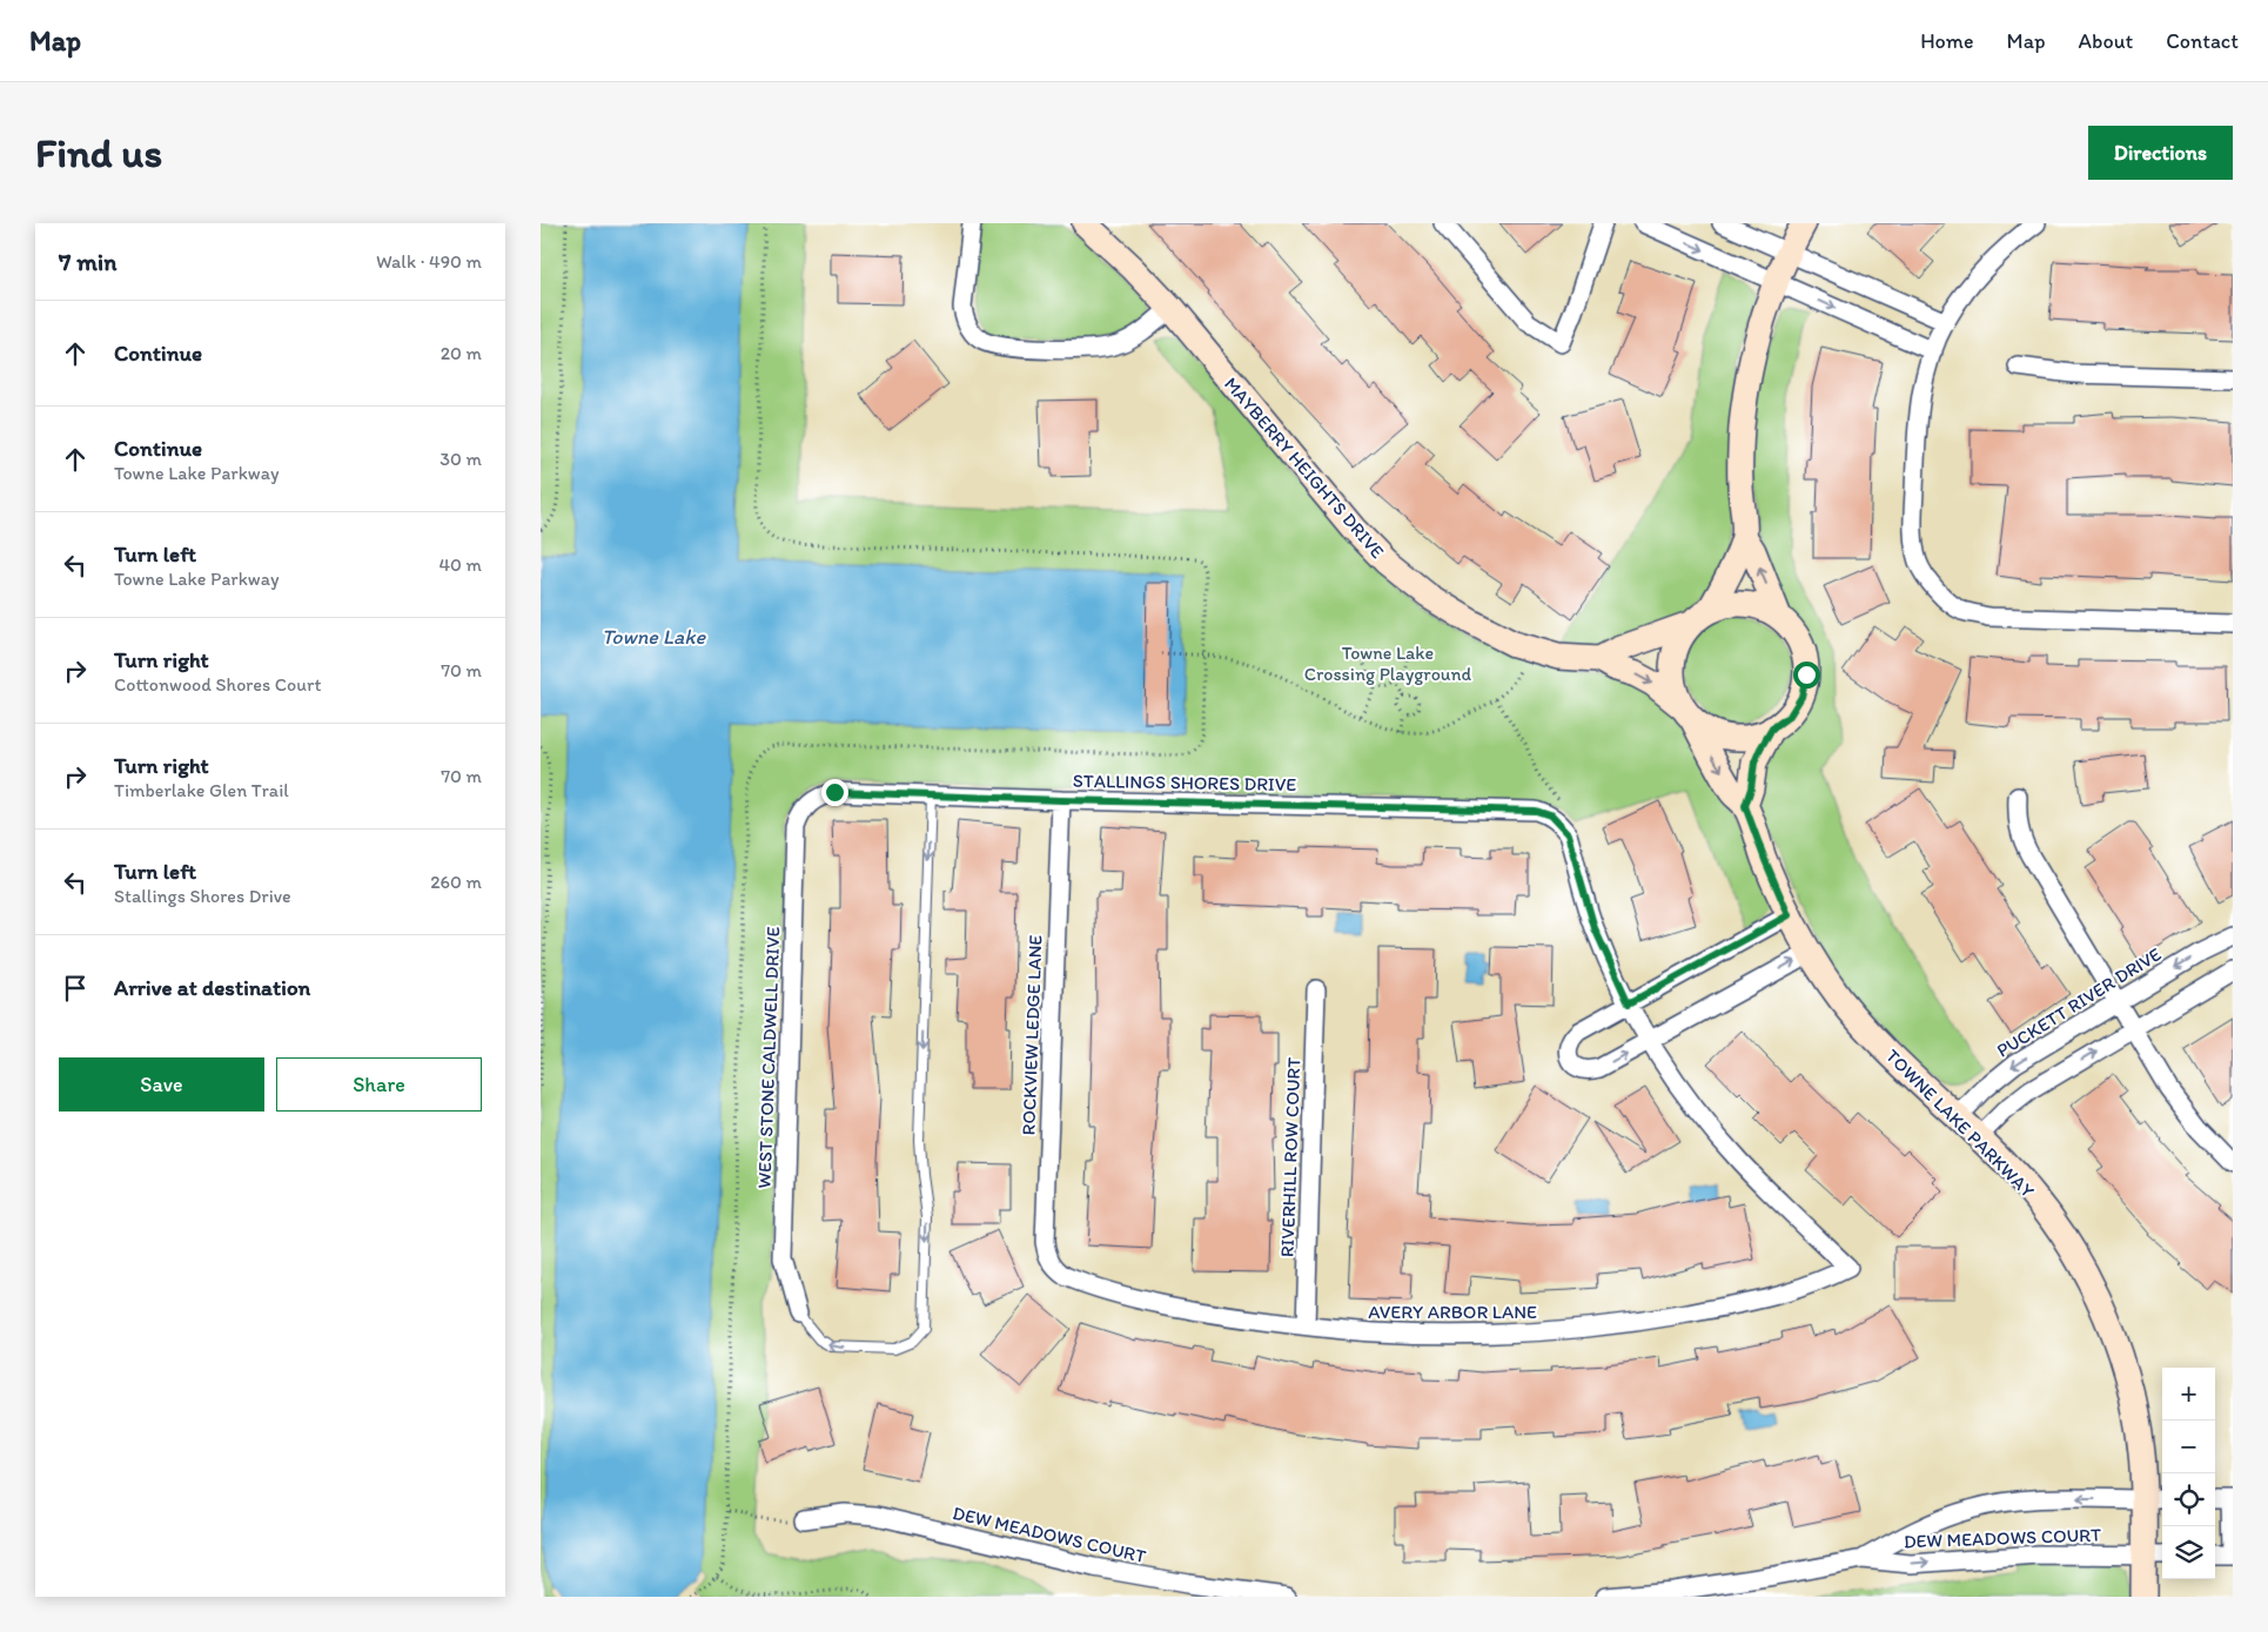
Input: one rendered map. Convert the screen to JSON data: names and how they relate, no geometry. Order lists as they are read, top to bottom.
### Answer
{
  "streets": {
    "street": [
      "MAYBERRY HEIGHTS DRIVE",
      "STALLINGS SHORES DRIVE",
      "PUCKETT RIVER DRIVE",
      "ROCKVIEW LEDGE LANE",
      "WEST STONE CALDWELL DRIVE",
      "TOWNE LAKE PARKWAY",
      "RIVERHILL ROW COURT",
      "AVERY ARBOR LANE",
      "DEW MEADOWS COURT"
    ]
  },
  "crossings": [
    ["MAYBERRY HEIGHTS DRIVE", "TOWNE LAKE PARKWAY"],
    ["STALLINGS SHORES DRIVE", "ROCKVIEW LEDGE LANE"],
    ["STALLINGS SHORES DRIVE", "WEST STONE CALDWELL DRIVE"],
    ["PUCKETT RIVER DRIVE", "TOWNE LAKE PARKWAY"],
    ["ROCKVIEW LEDGE LANE", "AVERY ARBOR LANE"],
    ["TOWNE LAKE PARKWAY", "DEW MEADOWS COURT"],
    ["RIVERHILL ROW COURT", "AVERY ARBOR LANE"]
  ],
  "water": ["Towne Lake"],
  "parks": ["Towne Lake Crossing Playground"],
  "page": {
    "header": "Map",
    "nav": [
      "Home",
      "Map",
      "About",
      "Contact"
    ],
    "buttons": [
      "Directions",
      ["Save", "Share"]
    ],
    "title": "Find us",
    "heading": ["7 min", "Walk · 490 m"],
    "list": [
      ["Continue", "20 m"],
      ["Continue", "Towne Lake Parkway", "30 m"],
      ["Turn left", "Towne Lake Parkway", "40 m"],
      ["Turn right", "Cottonwood Shores Court", "70 m"],
      ["Turn right", "Timberlake Glen Trail", "70 m"],
      ["Turn left", "Stallings Shores Drive", "260 m"],
      "Arrive at destination"
    ],
    "map_buttons": ["+", "−"]
  }
}
